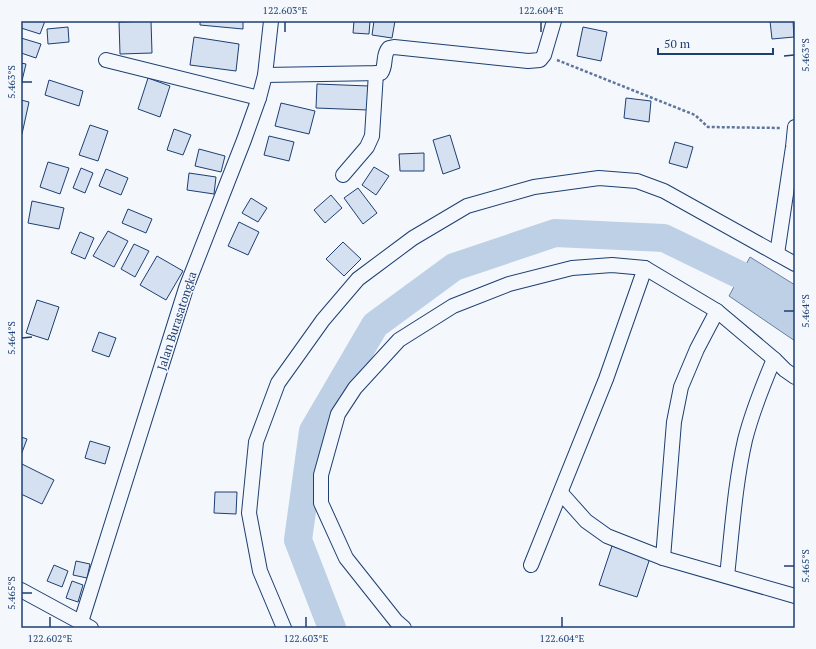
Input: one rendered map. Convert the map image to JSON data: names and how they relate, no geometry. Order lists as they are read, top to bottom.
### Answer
{
  "streets": {
    "street": ["Jalan Burasatongka"]
  },
  "scale_bar": "50 m",
  "coordinates": [
    "122.603°E",
    "122.604°E",
    "5.463°S",
    "5.464°S",
    "5.465°S",
    "122.602°E"
  ]
}
